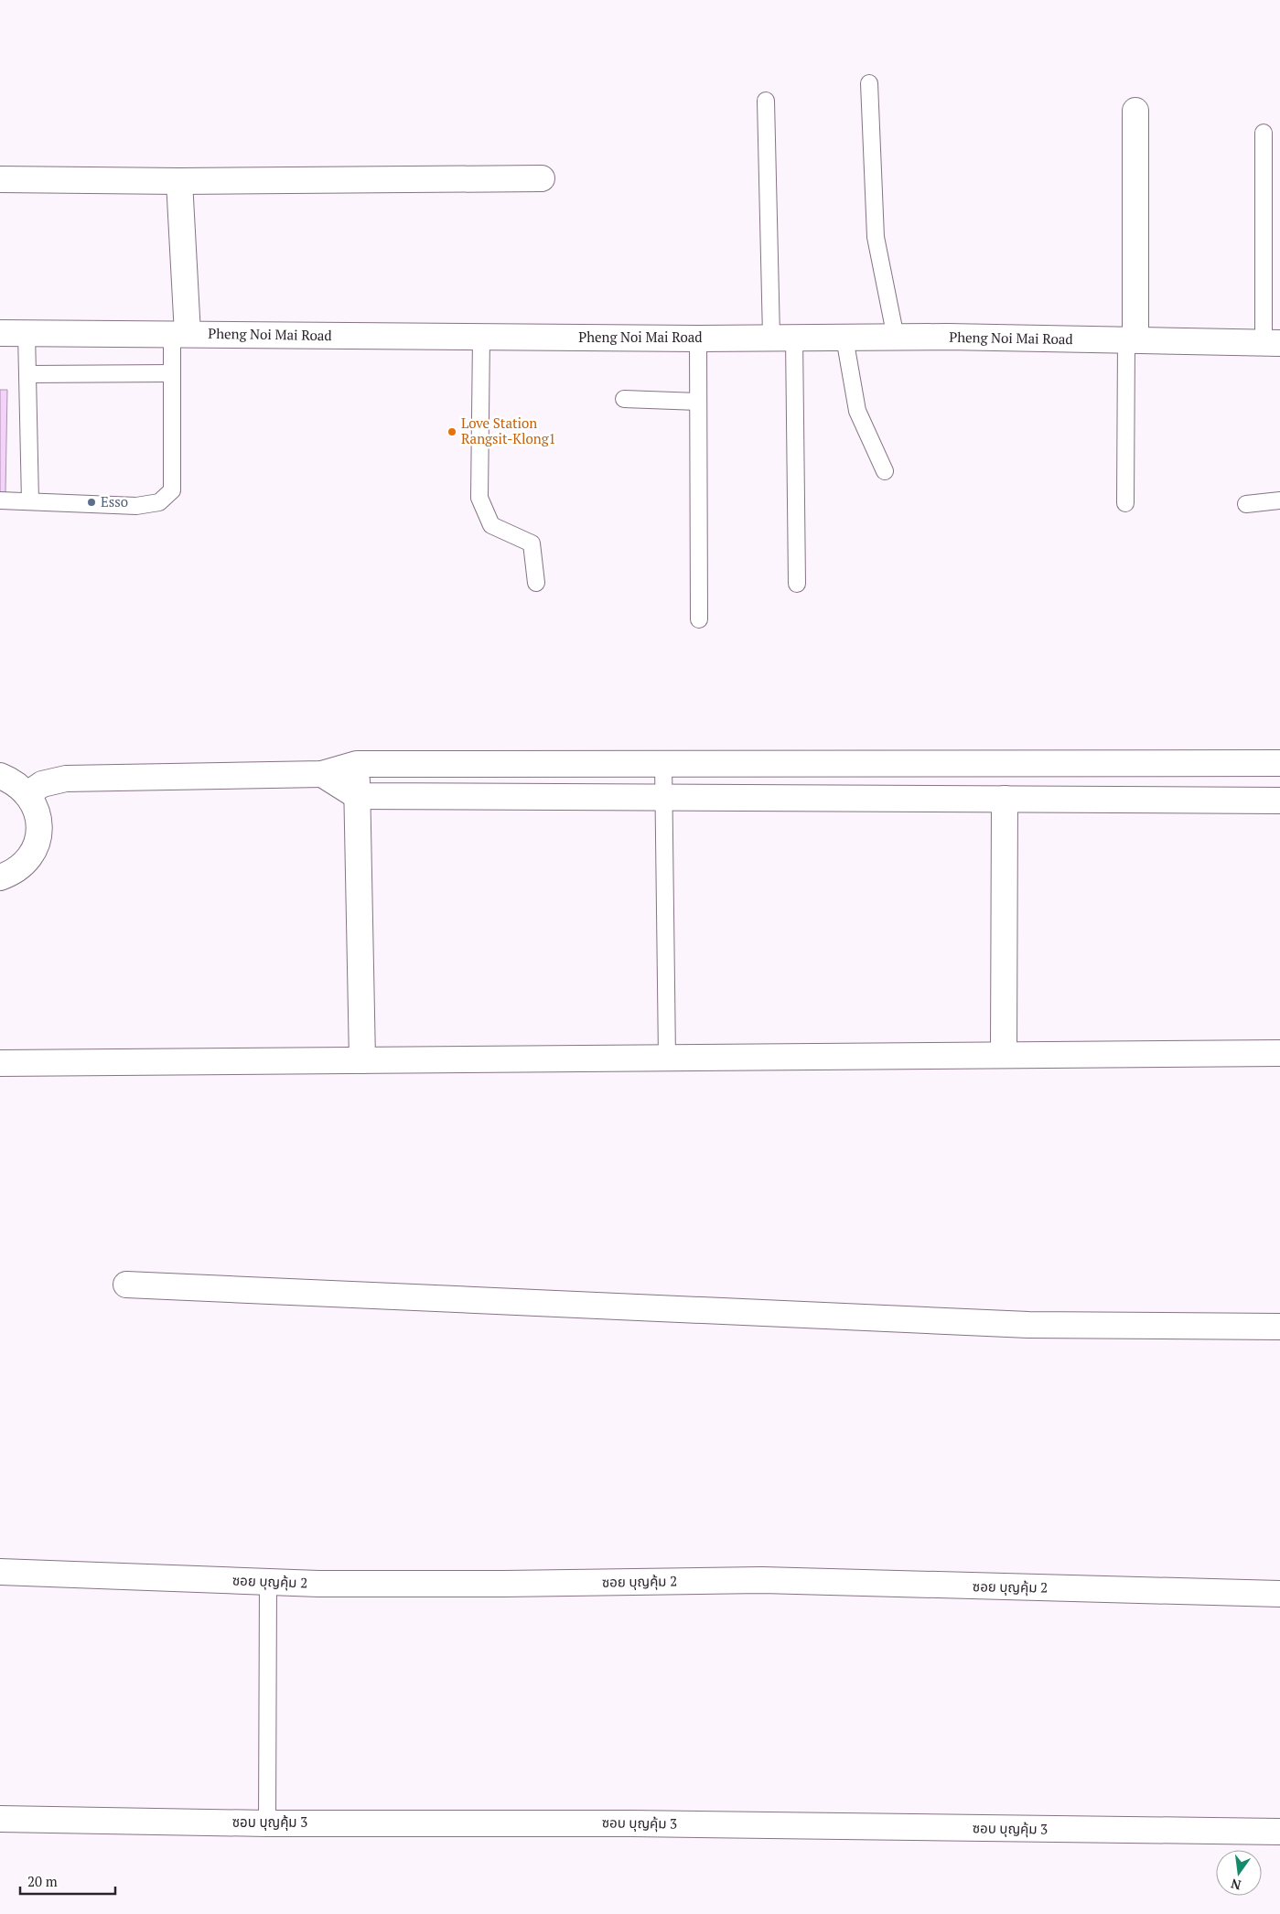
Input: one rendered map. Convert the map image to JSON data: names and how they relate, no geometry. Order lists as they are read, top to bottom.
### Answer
{
  "streets": {
    "street": ["Pheng Noi Mai Road", "ซอย บุญคุ้ม 2", "ซอบ บุญคุ้ม 3"]
  },
  "places": ["Love Station Rangsit-Klong1", "Esso"],
  "scale_bar": "20 m",
  "north": "bottom"
}
